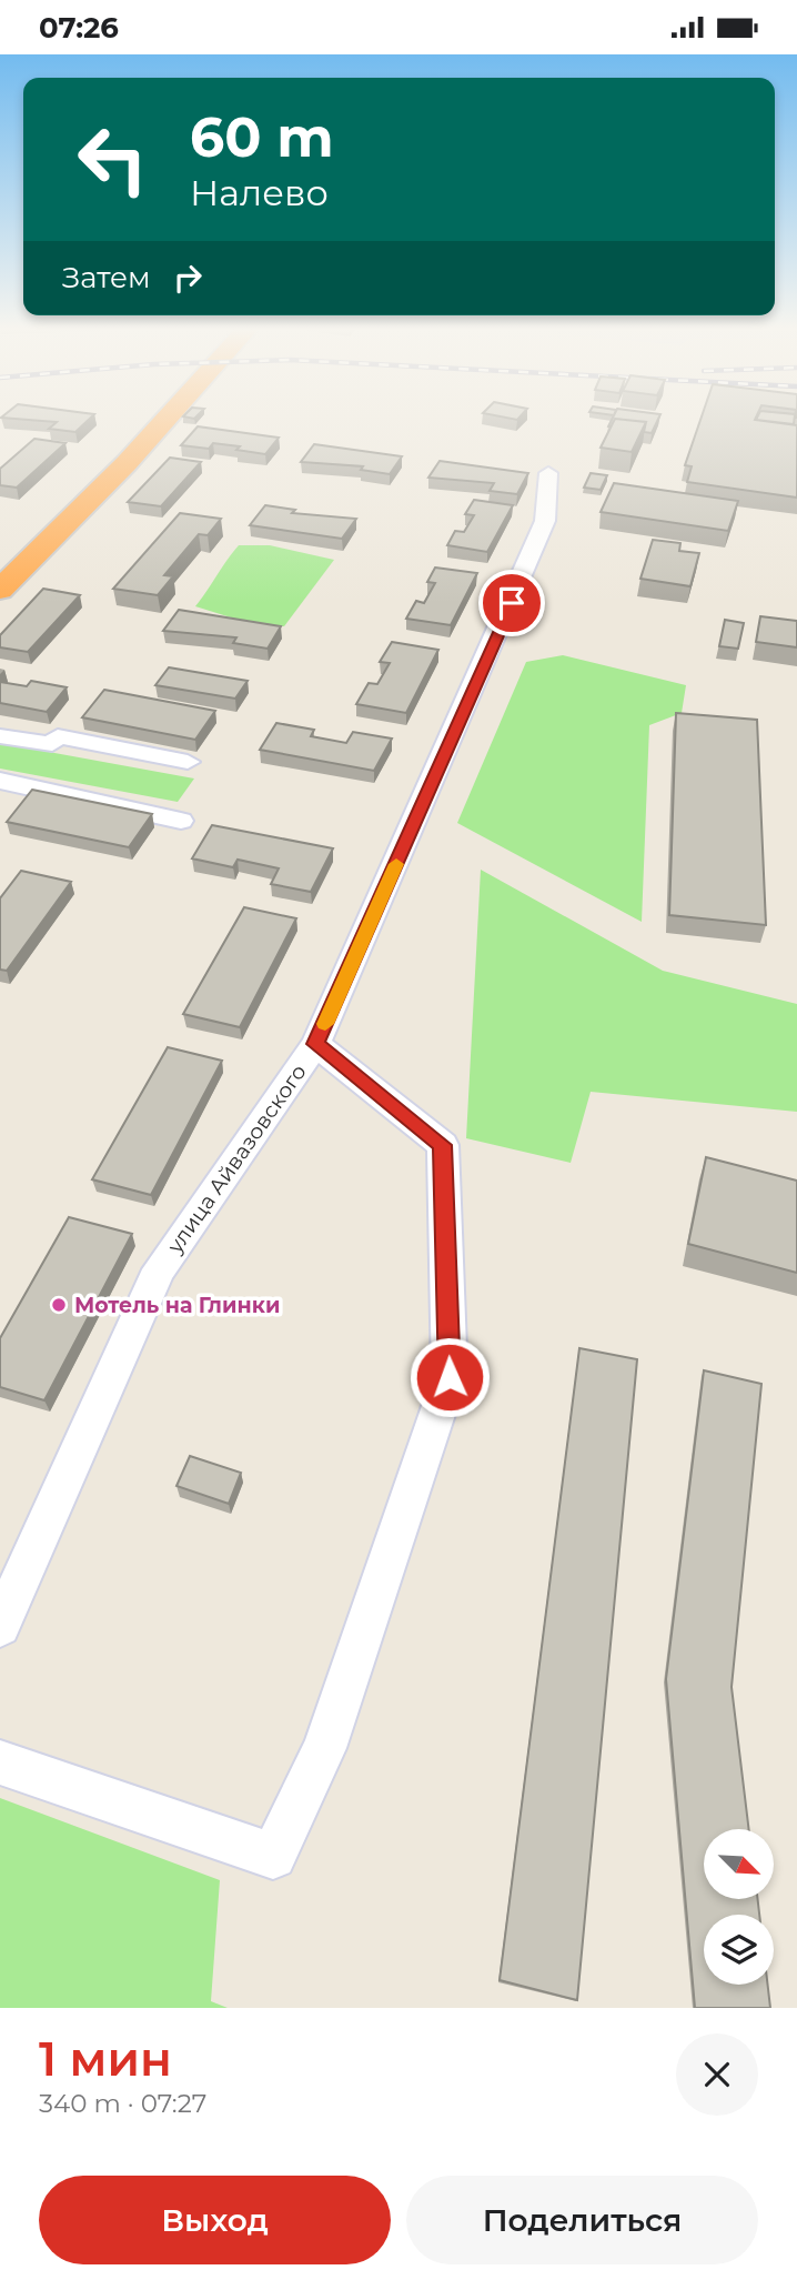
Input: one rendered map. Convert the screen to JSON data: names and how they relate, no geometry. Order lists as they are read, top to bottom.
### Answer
{
  "streets": {
    "street": ["улица Айвазовского"]
  },
  "places": ["Мотель на Глинки"],
  "north": "bottom right",
  "page": {
    "status": "07:26",
    "turn": ["60 m", "Налево"],
    "then": "Затем",
    "heading": ["1 мин", "340 m · 07:27"],
    "buttons": ["Выход", "Поделиться"]
  }
}
